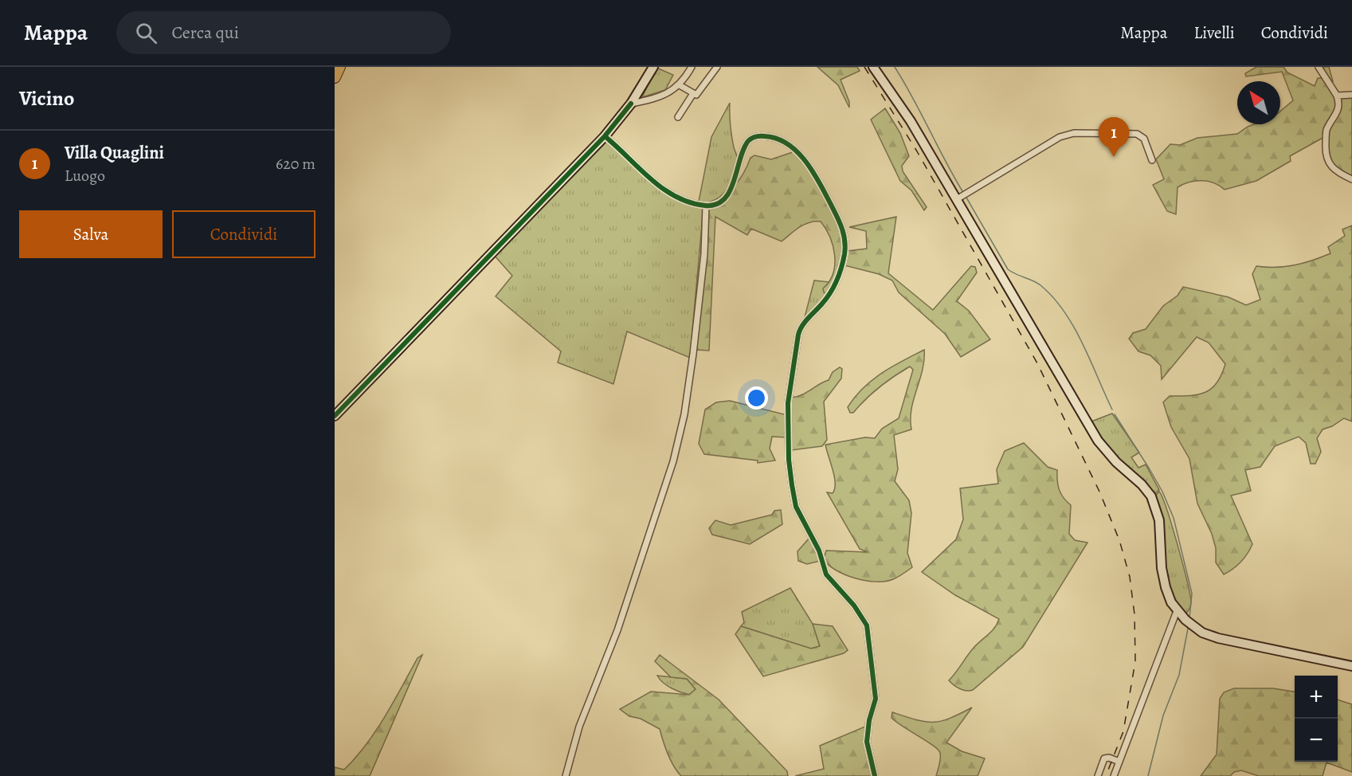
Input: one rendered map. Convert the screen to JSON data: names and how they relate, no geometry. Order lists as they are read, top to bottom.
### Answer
{
  "north": "top left",
  "page": {
    "header": "Mappa",
    "search": "Cerca qui",
    "nav": ["Mappa", "Livelli", "Condividi"],
    "heading": "Vicino",
    "pins": "1",
    "list": [
      {
        "mark": "1",
        "name": "Villa Quaglini",
        "note": "Luogo",
        "value": "620 m"
      }
    ],
    "buttons": ["Salva", "Condividi"],
    "map_buttons": ["+", "−"]
  }
}
